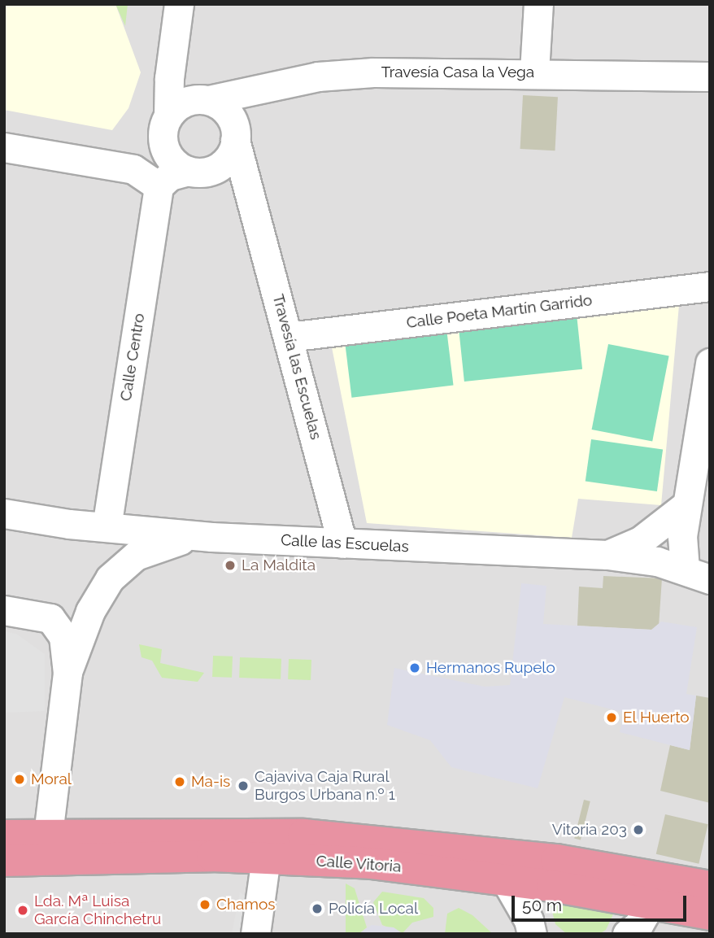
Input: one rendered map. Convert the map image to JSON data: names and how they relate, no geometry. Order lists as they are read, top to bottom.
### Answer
{
  "streets": {
    "highway": ["Calle Vitoria"],
    "street": [
      "Travesía Casa la Vega",
      "Calle Poeta Martín Garrido",
      "Calle Centro",
      "Travesía las Escuelas",
      "Calle las Escuelas"
    ]
  },
  "crossings": [
    ["Travesía Casa la Vega", "Travesía las Escuelas"],
    ["Calle Poeta Martín Garrido", "Travesía las Escuelas"],
    ["Calle Centro", "Calle las Escuelas"],
    ["Travesía las Escuelas", "Calle las Escuelas"]
  ],
  "places": [
    "La Maldita",
    "Hermanos Rupelo",
    "El Huerto",
    "Moral",
    "Ma-is",
    "Cajaviva Caja Rural Burgos Urbana n.º 1",
    "Vitoria 203",
    "Chamos",
    "Policía Local",
    "Lda. Mª Luisa García Chinchetru"
  ],
  "scale_bar": "50 m"
}
